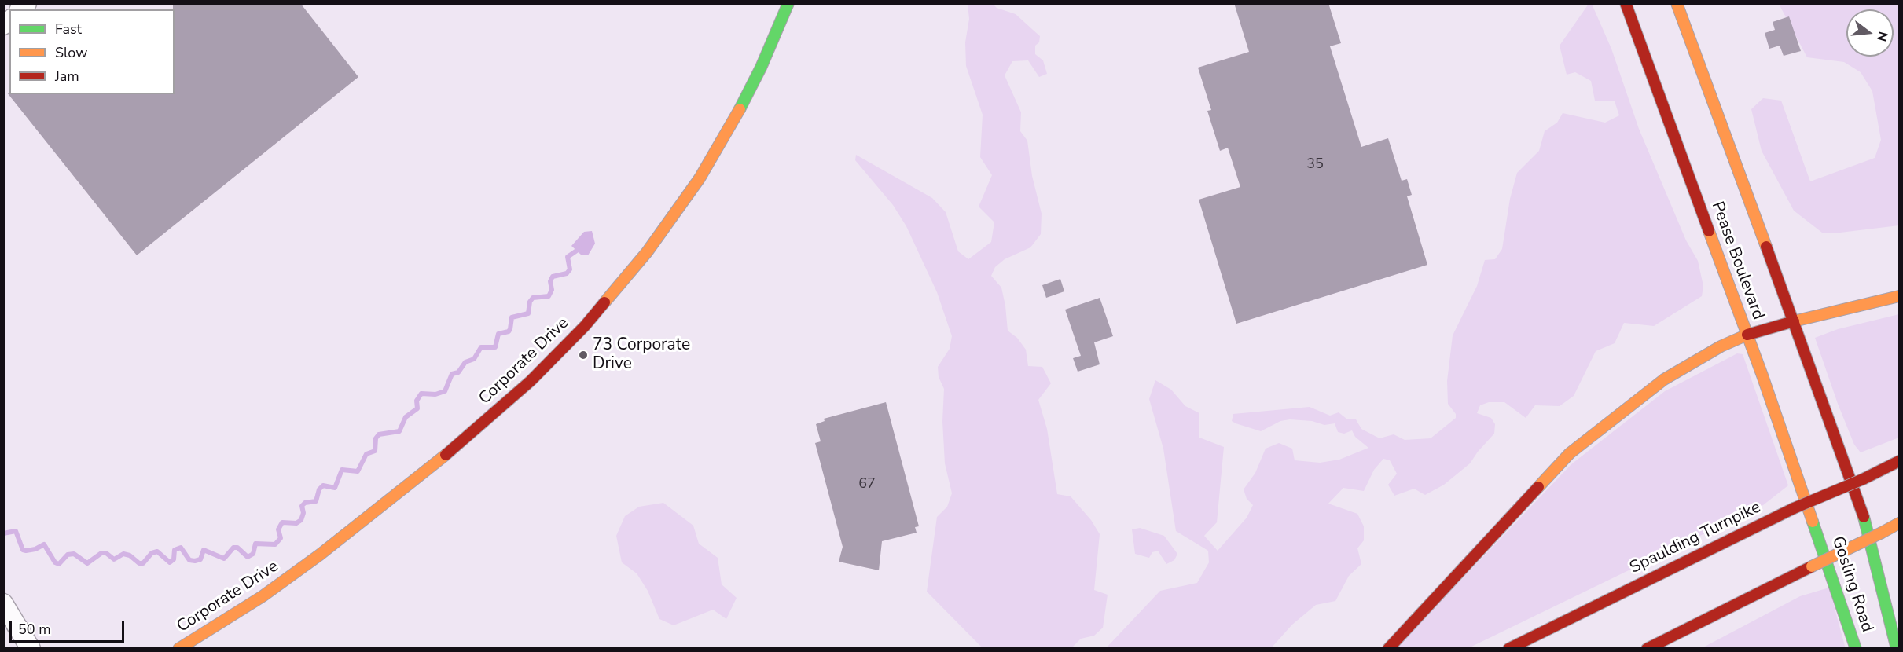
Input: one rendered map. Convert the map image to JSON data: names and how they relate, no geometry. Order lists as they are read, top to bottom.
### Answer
{
  "streets": {
    "main road": [
      "Pease Boulevard",
      "Corporate Drive",
      "Spaulding Turnpike",
      "Gosling Road"
    ]
  },
  "crossings": [
    ["Pease Boulevard", "Gosling Road"]
  ],
  "places": ["73 Corporate Drive"],
  "house_numbers": ["35", "67"],
  "legend": ["Fast", "Slow", "Jam"],
  "scale_bar": "50 m",
  "north": "right"
}
